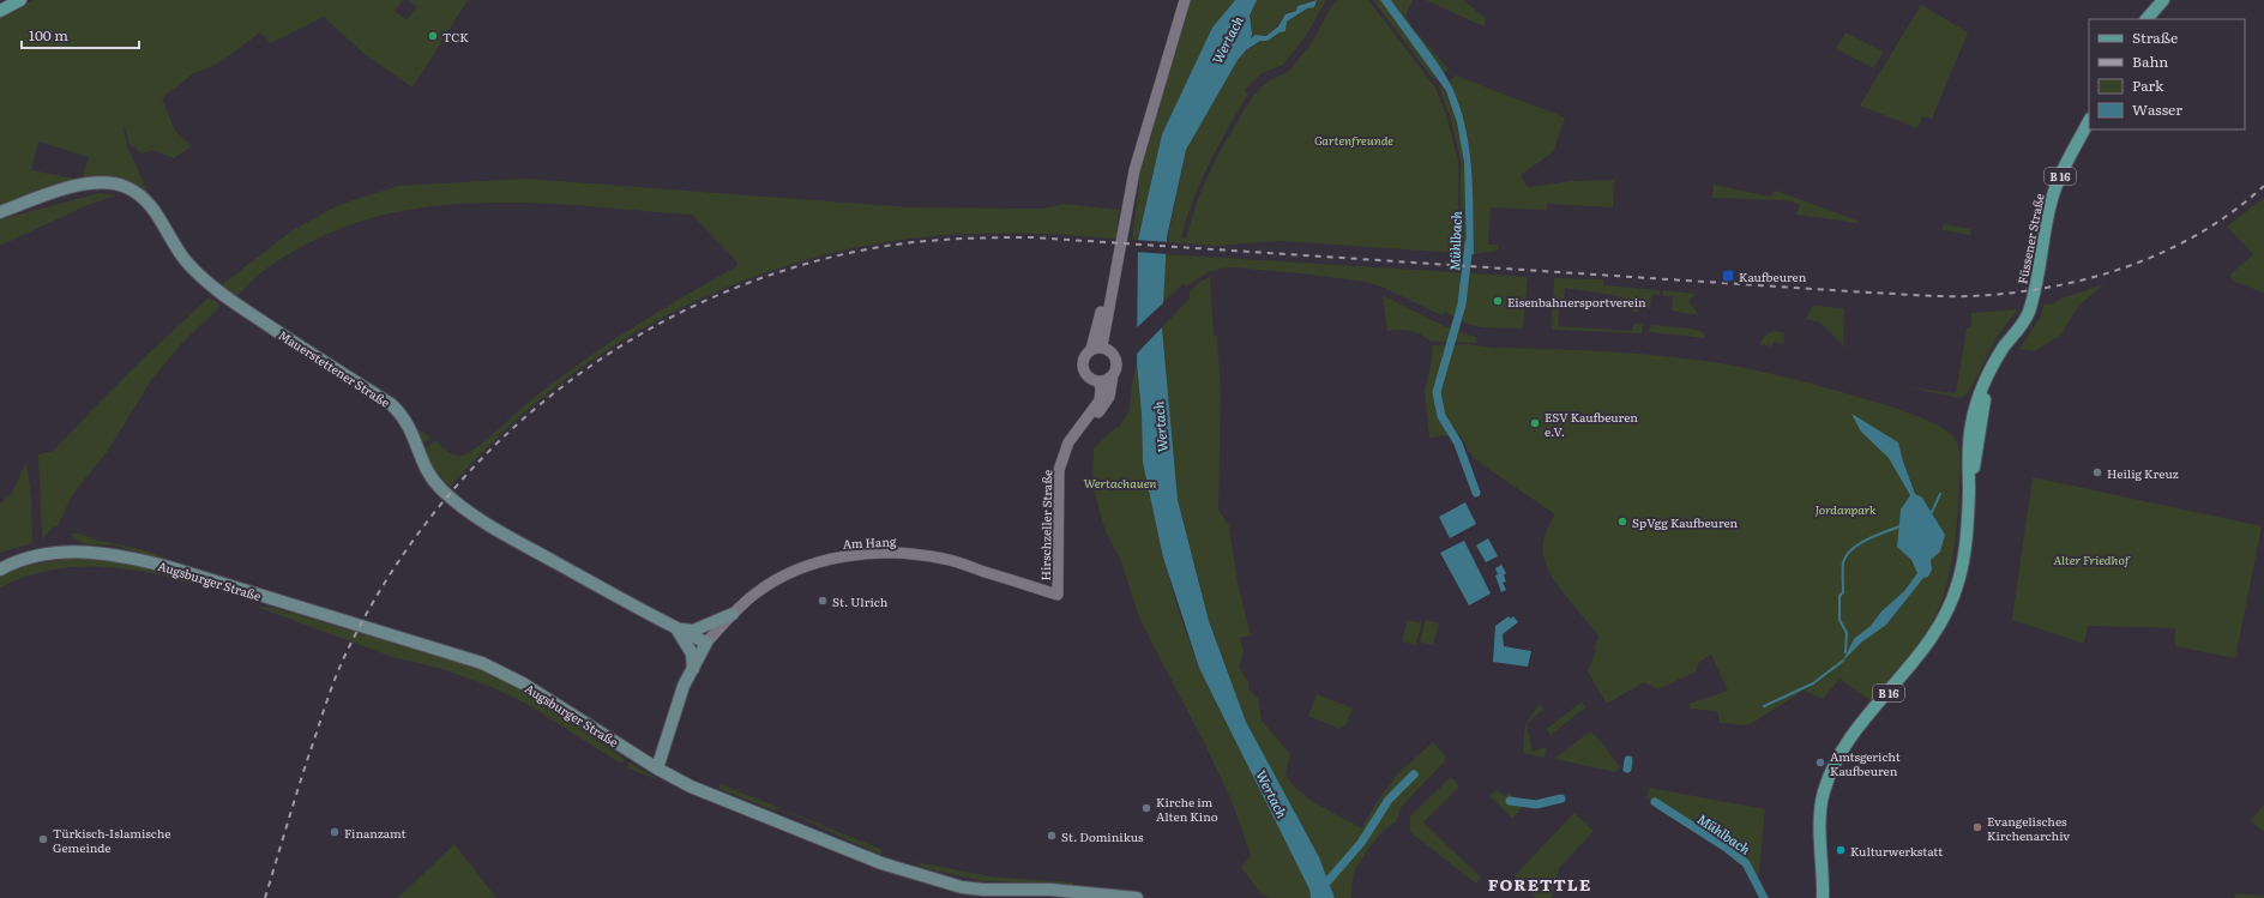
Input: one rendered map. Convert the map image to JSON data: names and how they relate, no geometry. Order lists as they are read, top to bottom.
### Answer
{
  "streets": {
    "main road": [
      "B 16",
      "Füssener Straße",
      "Mauerstettener Straße",
      "Augsburger Straße"
    ],
    "street": ["Hirschzeller Straße", "Am Hang"]
  },
  "crossings": [
    ["Mauerstettener Straße", "Am Hang"],
    ["Hirschzeller Straße", "Am Hang"]
  ],
  "districts": ["FORETTLE"],
  "water": ["Wertach", "Mühlbach"],
  "parks": [
    "Gartenfreunde",
    "Wertachauen",
    "Jordanpark",
    "Alter Friedhof"
  ],
  "places": {
    "other": [
      "TCK",
      "Eisenbahnersportverein",
      "ESV Kaufbeuren e.V.",
      "Heilig Kreuz",
      "SpVgg Kaufbeuren",
      "St. Ulrich",
      "Amtsgericht Kaufbeuren",
      "Kirche im Alten Kino",
      "Evangelisches Kirchenarchiv",
      "Finanzamt",
      "St. Dominikus",
      "Türkisch-Islamische Gemeinde",
      "Kulturwerkstatt"
    ],
    "transit": ["Kaufbeuren"]
  },
  "legend": [
    "Straße",
    "Bahn",
    "Park",
    "Wasser"
  ],
  "scale_bar": "100 m"
}
